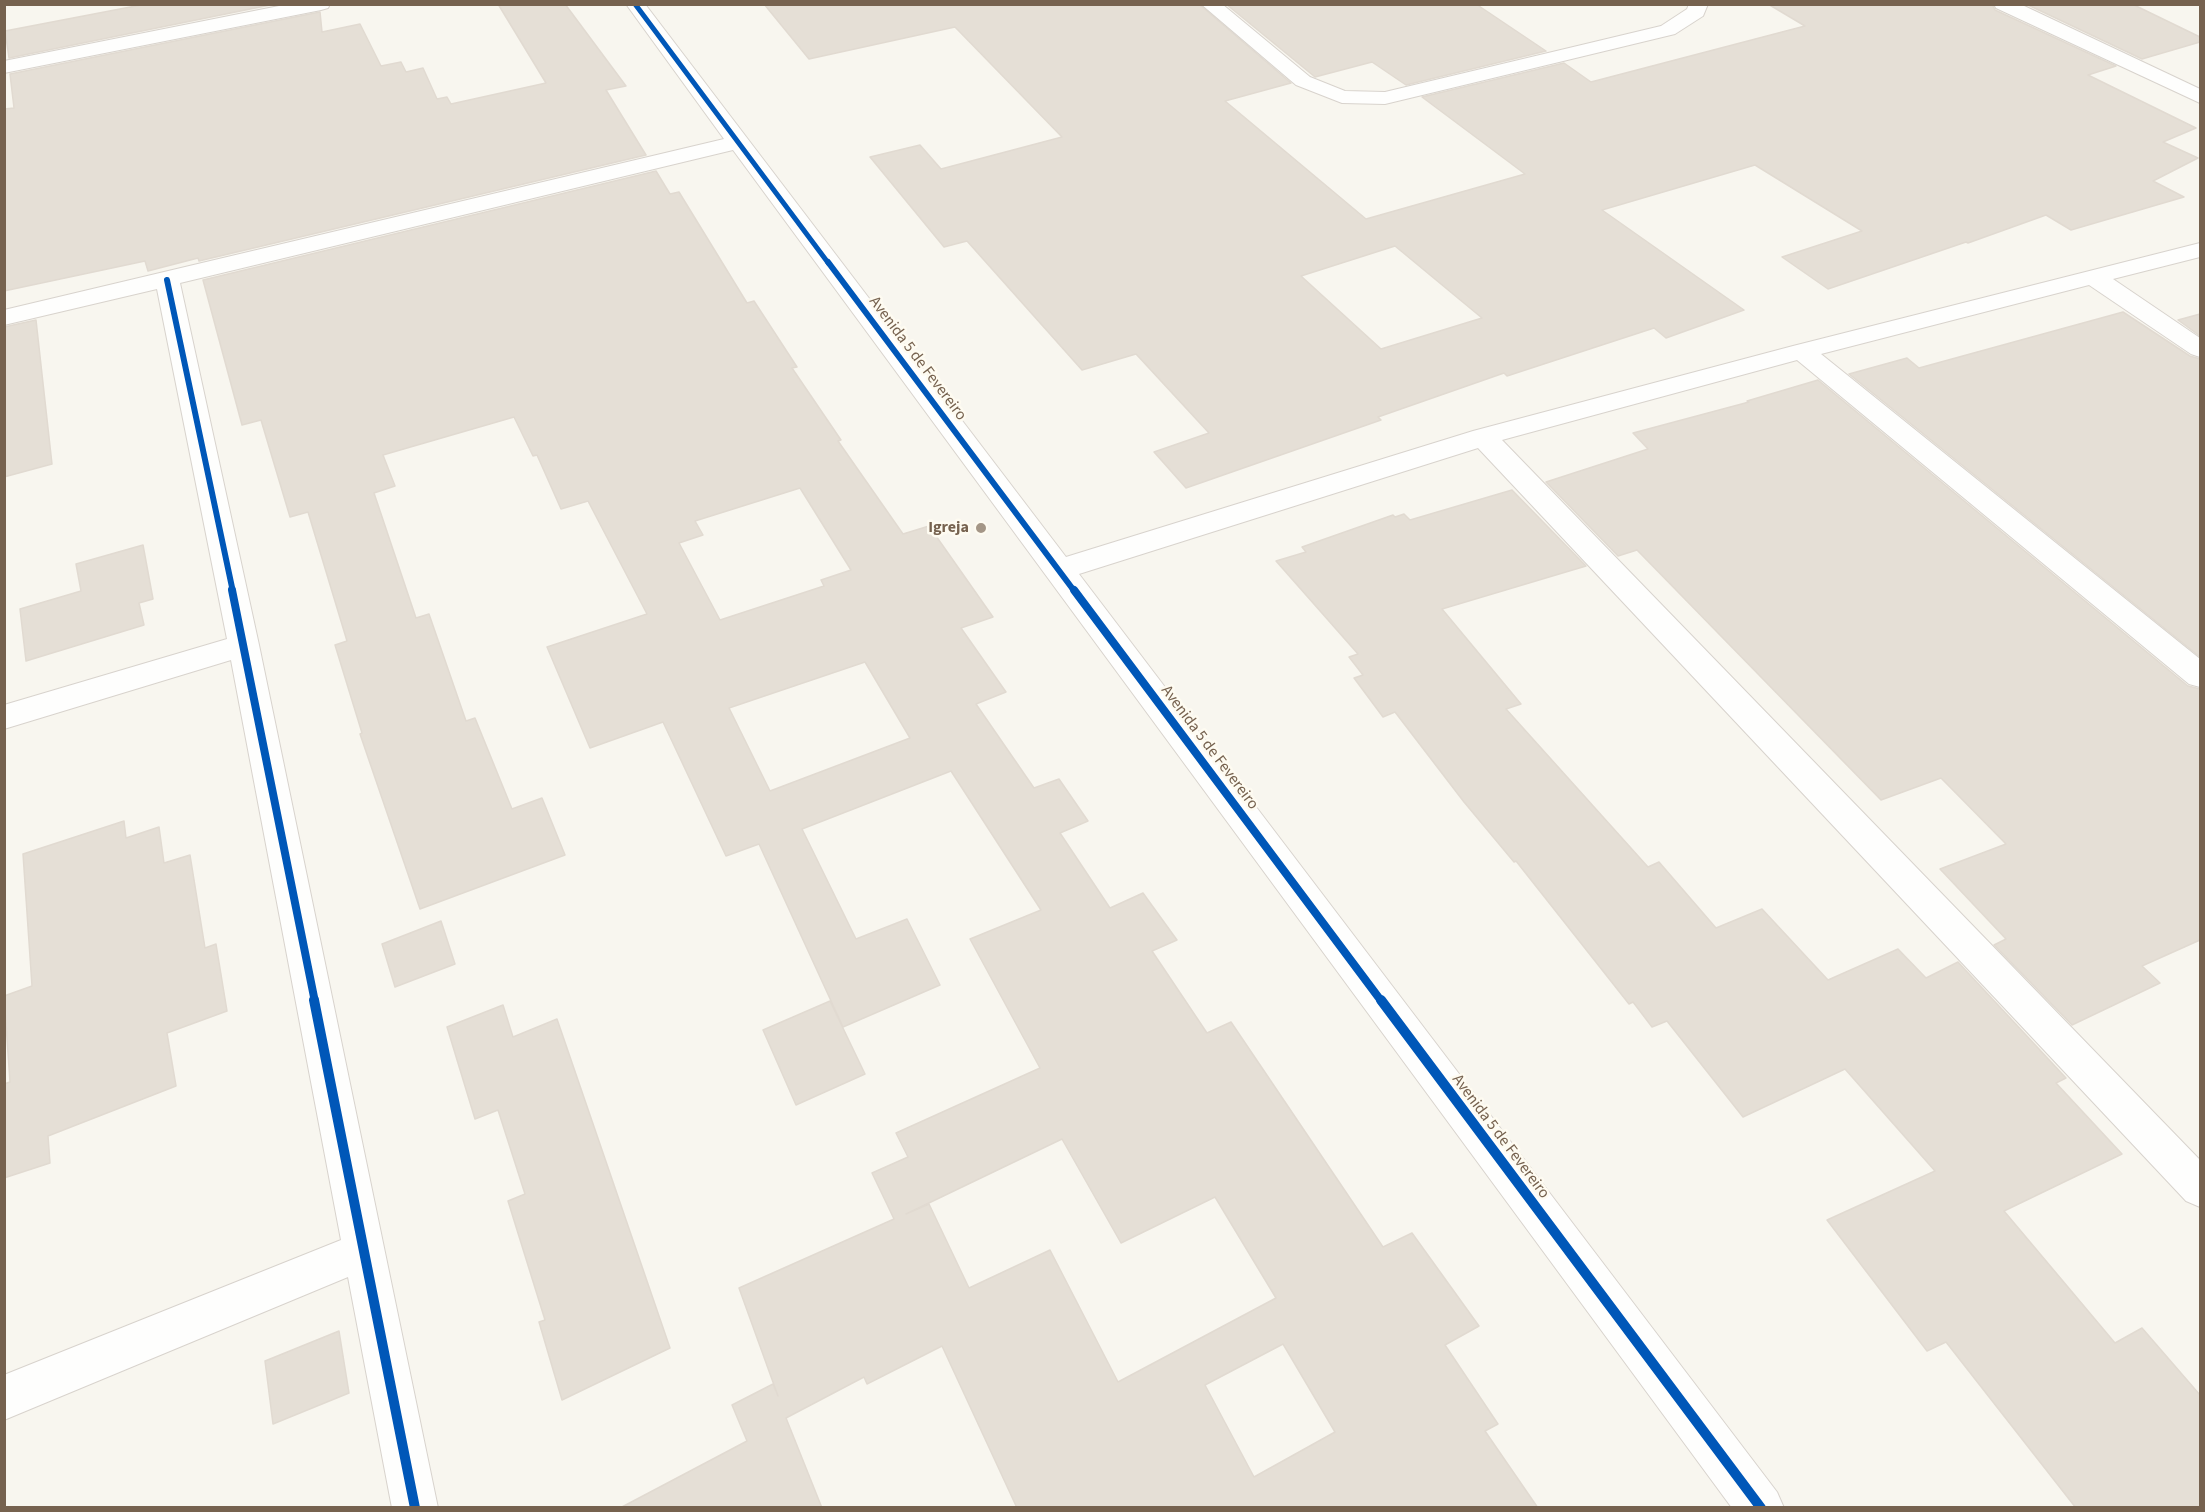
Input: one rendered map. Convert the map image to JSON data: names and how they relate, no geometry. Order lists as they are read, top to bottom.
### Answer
{
  "streets": {
    "street": ["Avenida 5 de Fevereiro"]
  },
  "places": ["Igreja"]
}
